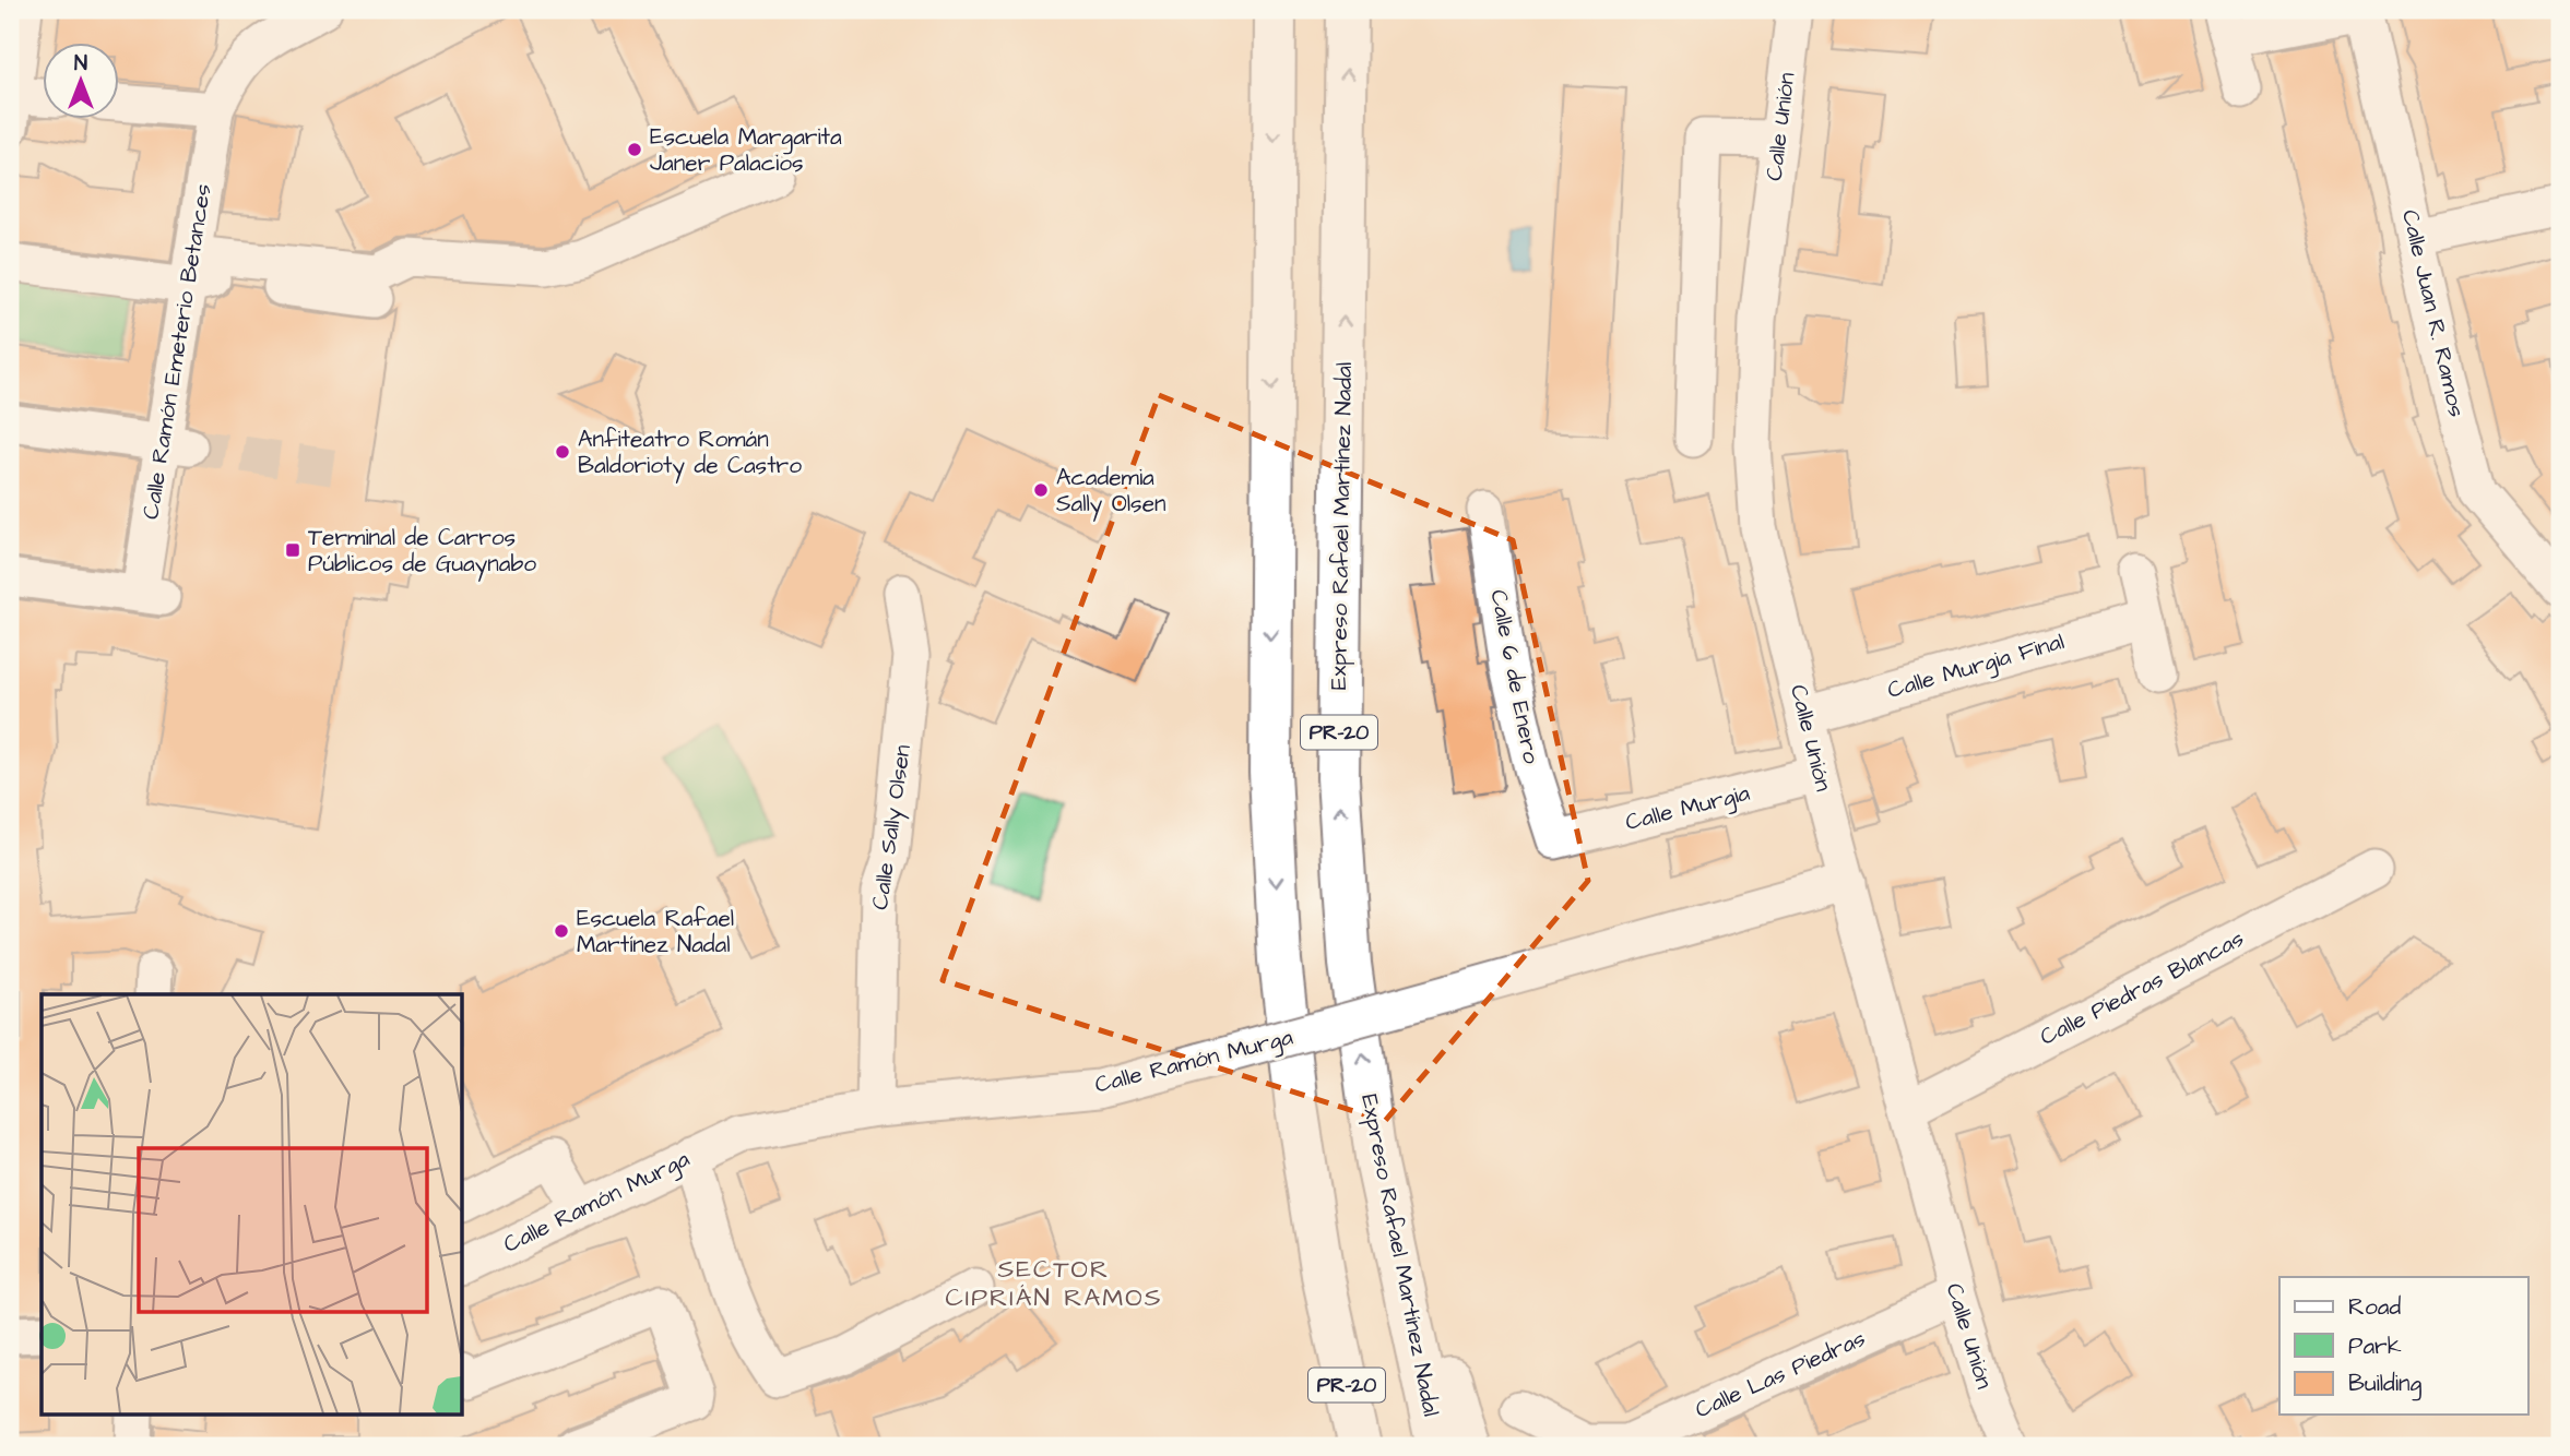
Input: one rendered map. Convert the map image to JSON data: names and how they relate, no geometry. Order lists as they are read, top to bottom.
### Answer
{
  "streets": {
    "highway": ["Expreso Rafael Martínez Nadal", "PR-20"],
    "street": [
      "Calle Unión",
      "Calle Juan R. Ramos",
      "Calle Ramón Emeterio Betances",
      "Calle Murgia Final",
      "Calle 6 de Enero",
      "Calle Murgia",
      "Calle Sally Olsen",
      "Calle Piedras Blancas",
      "Calle Ramón Murga",
      "Calle Las Piedras"
    ]
  },
  "crossings": [
    ["Calle Unión", "Calle Murgia Final"],
    ["Calle Unión", "Calle Murgia"],
    ["Calle Unión", "Calle Piedras Blancas"],
    ["Calle Unión", "Calle Ramón Murga"],
    ["Calle Unión", "Calle Las Piedras"],
    ["Calle 6 de Enero", "Calle Murgia"],
    ["Calle Sally Olsen", "Calle Ramón Murga"]
  ],
  "districts": ["SECTOR CIPRIÁN RAMOS"],
  "places": {
    "other": [
      "Escuela Margarita Janer Palacios",
      "Anfiteatro Román Baldorioty de Castro",
      "Academia Sally Olsen",
      "Escuela Rafael Martínez Nadal"
    ],
    "transit": ["Terminal de Carros Públicos de Guaynabo"]
  },
  "legend": ["Road", "Park", "Building"],
  "north": "top"
}
